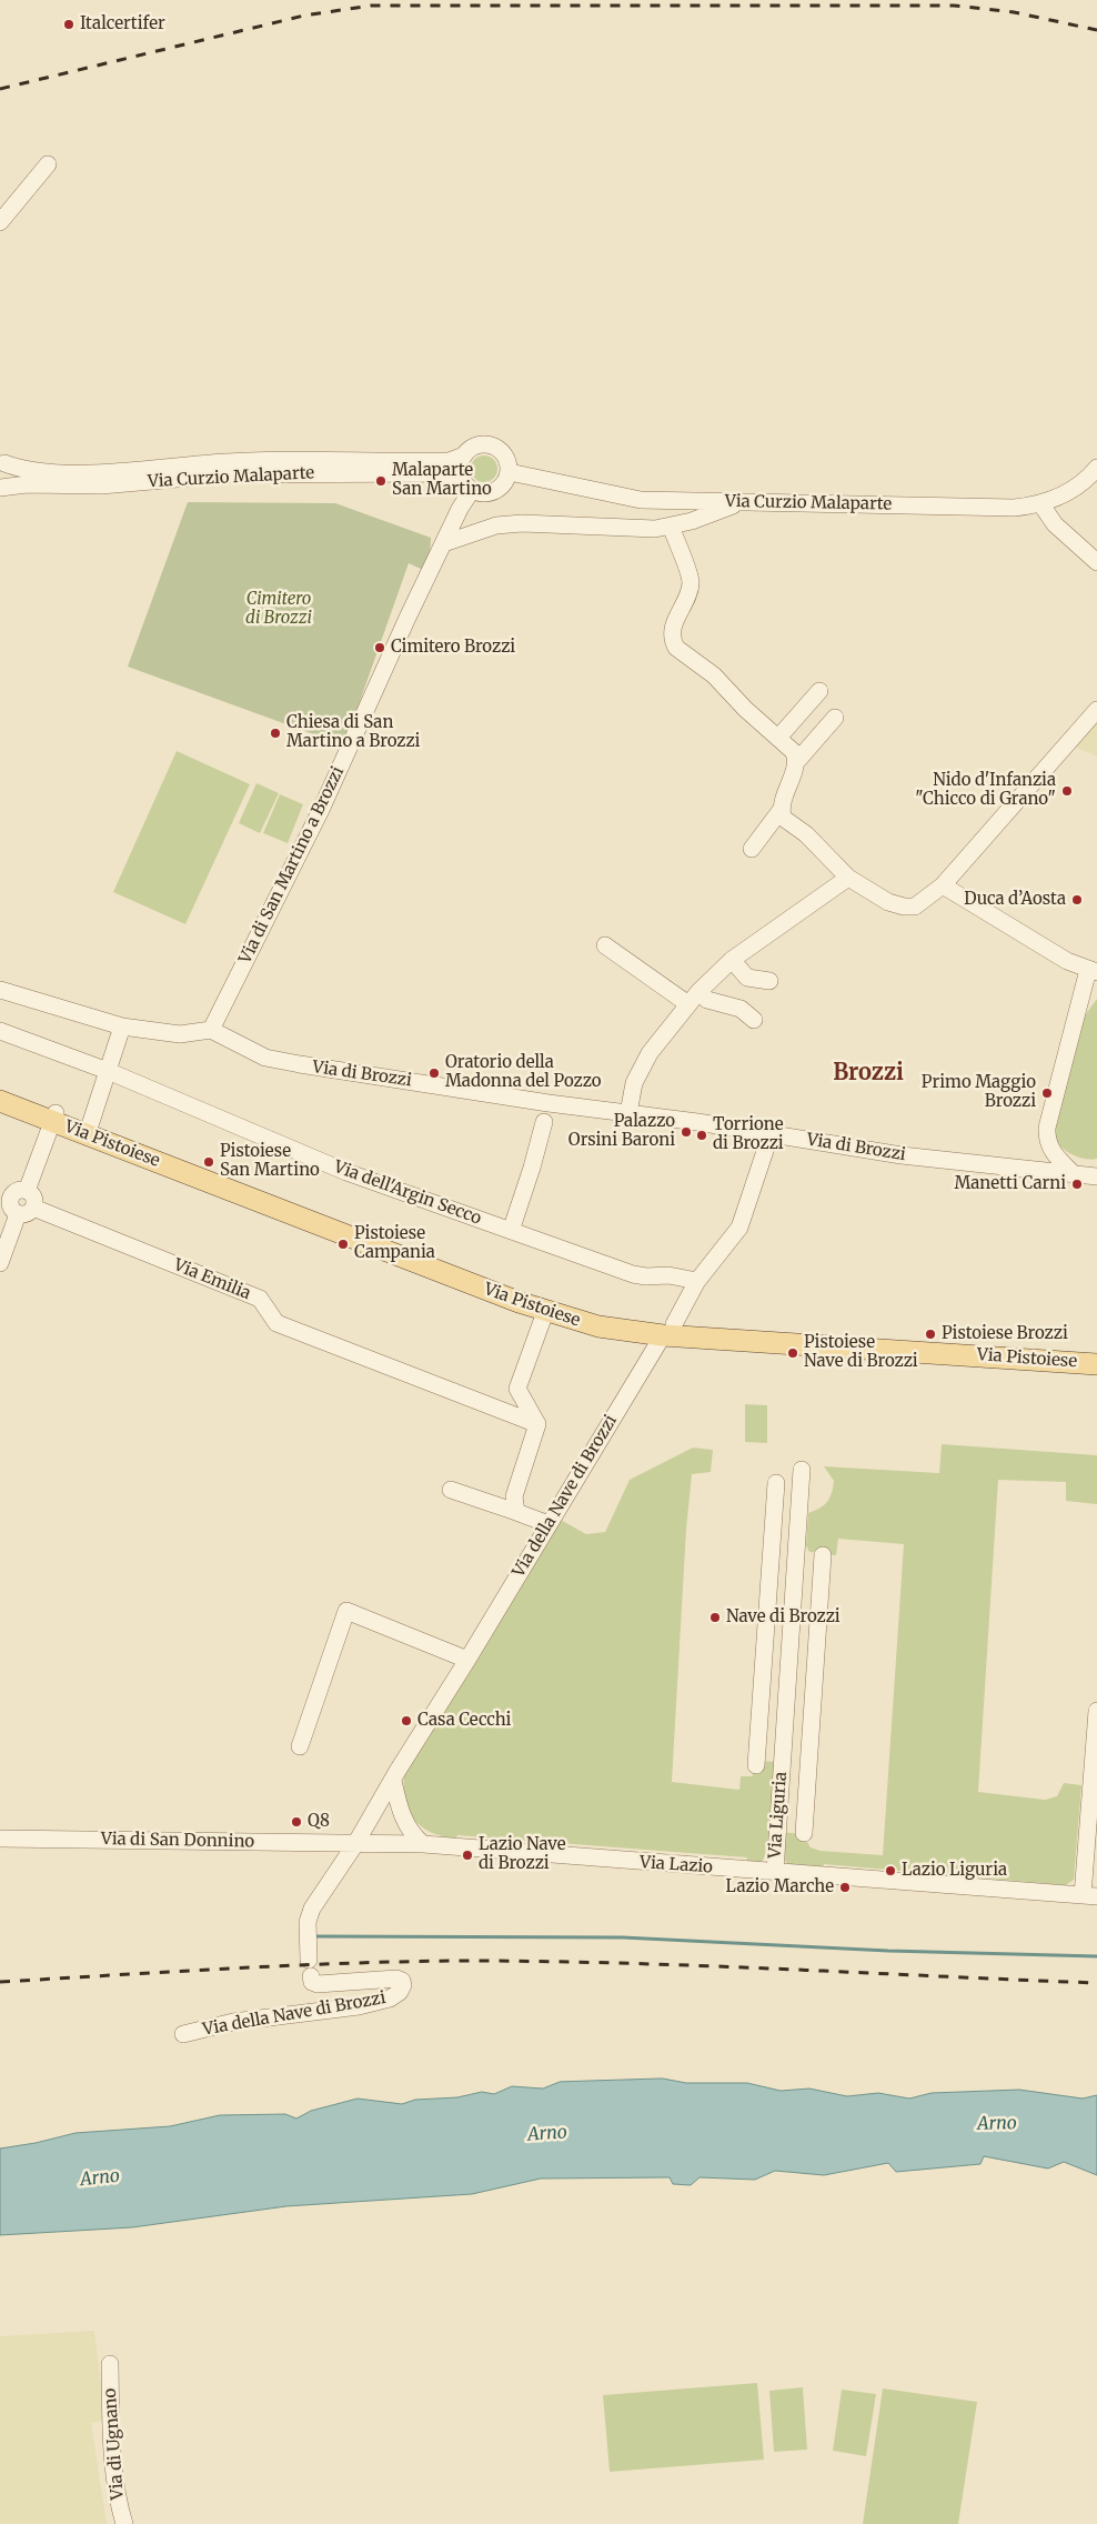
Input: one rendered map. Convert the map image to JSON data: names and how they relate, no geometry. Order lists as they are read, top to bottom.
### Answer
{
  "streets": {
    "main road": ["Via Pistoiese"],
    "street": [
      "Via Curzio Malaparte",
      "Via di San Martino a Brozzi",
      "Via di Brozzi",
      "Via dell'Argin Secco",
      "Via Emilia",
      "Via della Nave di Brozzi",
      "Via Liguria",
      "Via di San Donnino",
      "Via Lazio",
      "Via di Ugnano"
    ]
  },
  "crossings": [
    ["Via Curzio Malaparte", "Via di San Martino a Brozzi"],
    ["Via di San Martino a Brozzi", "Via di Brozzi"],
    ["Via di Brozzi", "Via della Nave di Brozzi"],
    ["Via Pistoiese", "Via della Nave di Brozzi"],
    ["Via dell'Argin Secco", "Via della Nave di Brozzi"],
    ["Via della Nave di Brozzi", "Via di San Donnino"],
    ["Via della Nave di Brozzi", "Via Lazio"],
    ["Via Liguria", "Via Lazio"],
    ["Via di San Donnino", "Via Lazio"]
  ],
  "districts": ["Brozzi"],
  "water": ["Arno"],
  "parks": ["Cimitero di Brozzi"],
  "places": [
    "Italcertifer",
    "Malaparte San Martino",
    "Cimitero Brozzi",
    "Chiesa di San Martino a Brozzi",
    "Nido d'Infanzia \"Chicco di Grano\"",
    "Duca d’Aosta",
    "Oratorio della Madonna del Pozzo",
    "Primo Maggio Brozzi",
    "Palazzo Orsini Baroni",
    "Torrione di Brozzi",
    "Pistoiese San Martino",
    "Manetti Carni",
    "Pistoiese Campania",
    "Pistoiese Brozzi",
    "Pistoiese Nave di Brozzi",
    "Nave di Brozzi",
    "Casa Cecchi",
    "Q8",
    "Lazio Nave di Brozzi",
    "Lazio Liguria",
    "Lazio Marche"
  ]
}
